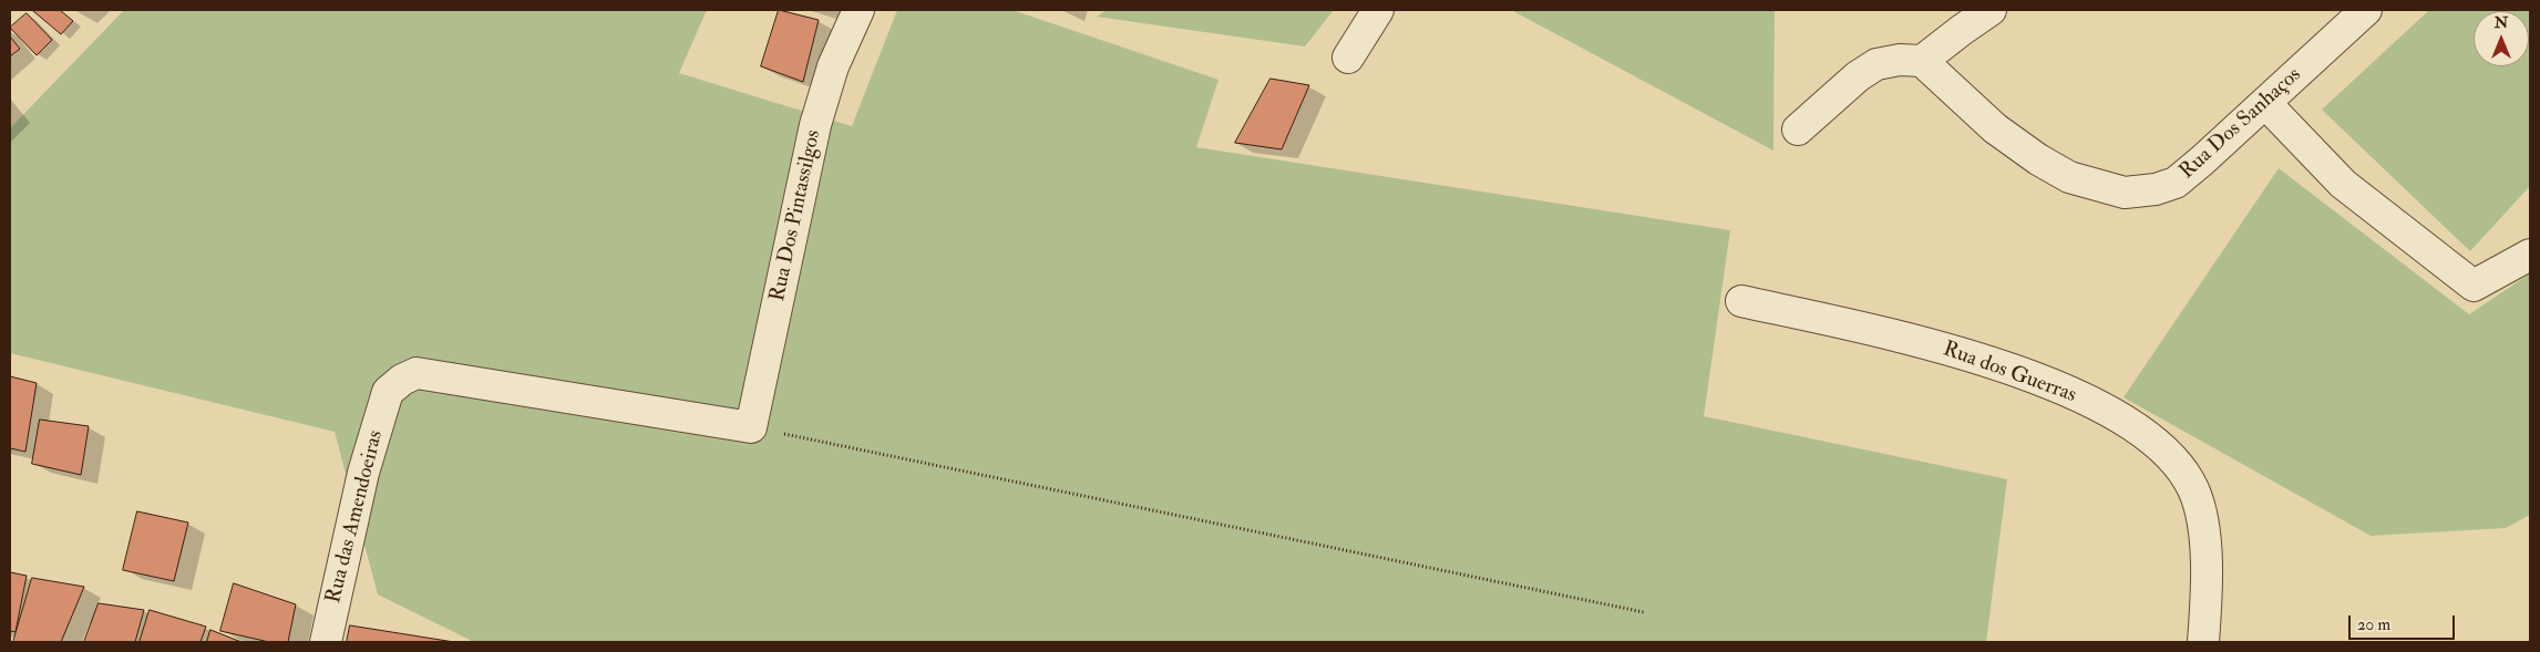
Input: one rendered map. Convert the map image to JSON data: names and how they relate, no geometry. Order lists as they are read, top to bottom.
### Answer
{
  "streets": {
    "street": [
      "Rua Dos Sanhaços",
      "Rua Dos Pintassilgos",
      "Rua dos Guerras",
      "Rua das Amendoeiras"
    ]
  },
  "crossings": [
    ["Rua Dos Pintassilgos", "Rua das Amendoeiras"]
  ],
  "scale_bar": "20 m",
  "north": "top"
}
